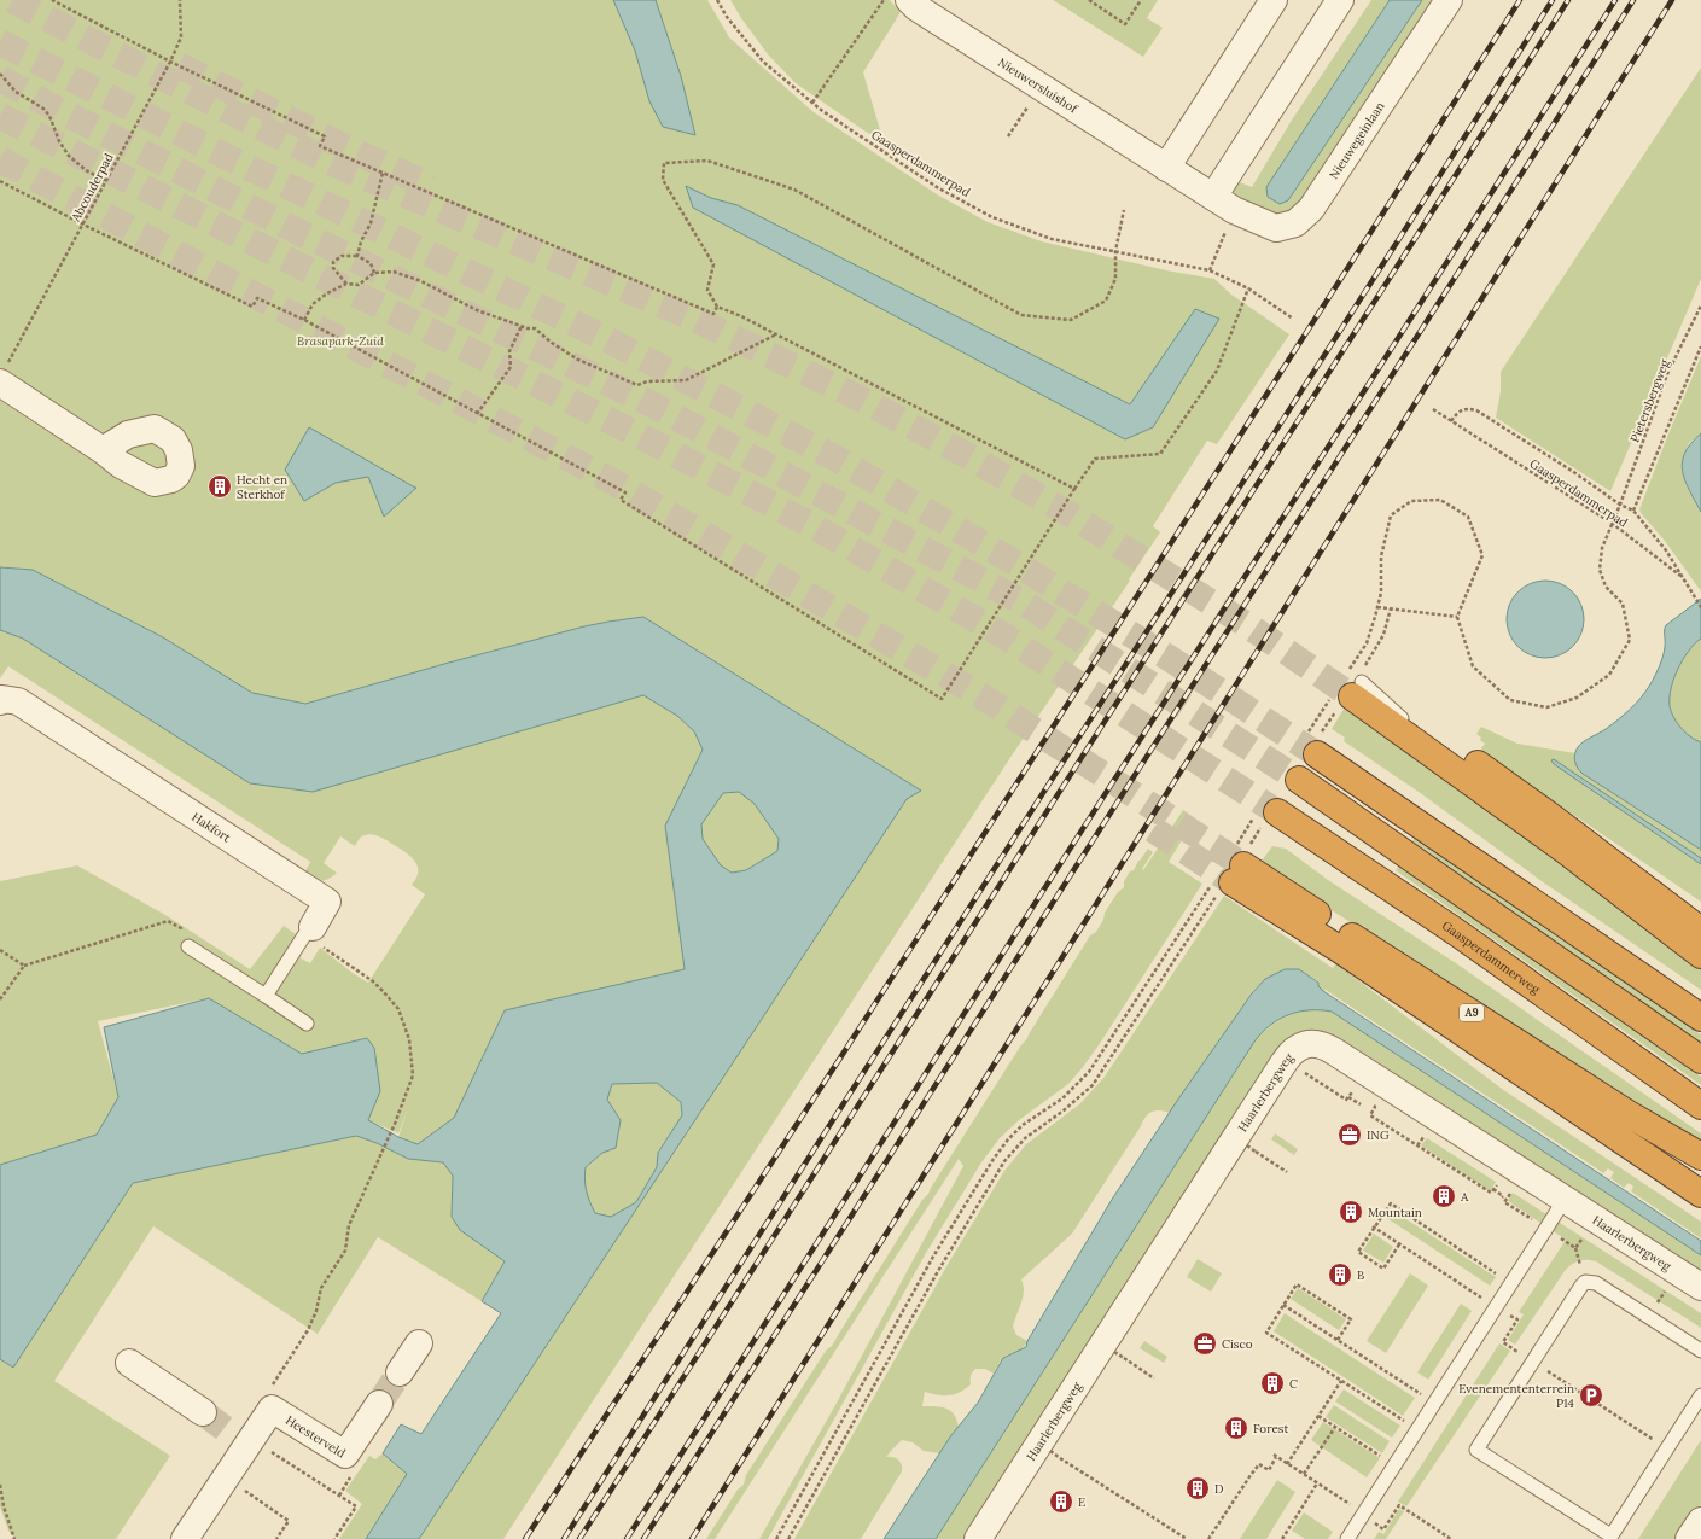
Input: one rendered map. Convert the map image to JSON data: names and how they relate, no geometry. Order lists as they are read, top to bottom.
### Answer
{
  "streets": {
    "highway": ["Gaasperdammerweg", "A9"],
    "street": [
      "Nieuwersluishof",
      "Nieuwegeinlaan",
      "Hakfort",
      "Haarlerbergweg",
      "Heesterveld"
    ],
    "path": ["Gaasperdammerpad", "Abcouderpad", "Pietersbergweg"]
  },
  "crossings": [
    ["Nieuwersluishof", "Nieuwegeinlaan"],
    ["Gaasperdammerpad", "Pietersbergweg"]
  ],
  "parks": ["Brasapark-Zuid"],
  "places": {
    "building": [
      "Hecht en Sterkhof",
      "A",
      "Mountain",
      "B",
      "C",
      "Forest",
      "D",
      "E"
    ],
    "office": ["ING", "Cisco"],
    "parking": ["Evenemententerrein P14"]
  }
}
